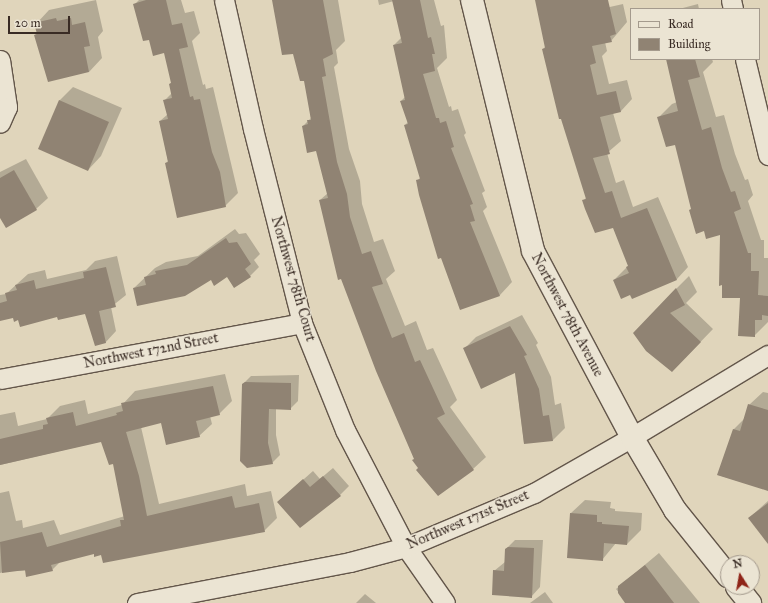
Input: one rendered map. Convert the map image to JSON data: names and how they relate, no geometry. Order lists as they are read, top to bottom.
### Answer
{
  "streets": {
    "street": [
      "Northwest 78th Court",
      "Northwest 78th Avenue",
      "Northwest 172nd Street",
      "Northwest 171st Street"
    ]
  },
  "crossings": [
    ["Northwest 78th Court", "Northwest 172nd Street"],
    ["Northwest 78th Court", "Northwest 171st Street"],
    ["Northwest 78th Avenue", "Northwest 171st Street"]
  ],
  "legend": ["Road", "Building"],
  "scale_bar": "20 m",
  "north": "top"
}
